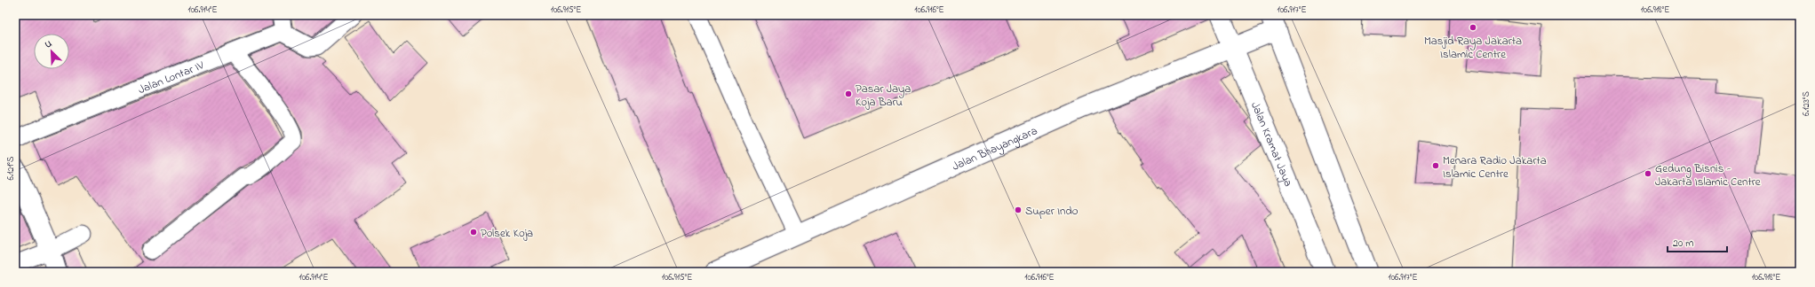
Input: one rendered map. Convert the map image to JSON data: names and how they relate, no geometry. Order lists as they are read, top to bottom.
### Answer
{
  "streets": {
    "street": ["Jalan Lontar IV", "Jalan Kramat Jaya", "Jalan Bhayangkara"]
  },
  "crossings": [
    ["Jalan Kramat Jaya", "Jalan Bhayangkara"]
  ],
  "places": [
    "Masjid Raya Jakarta Islamic Centre",
    "Pasar Jaya Koja Baru",
    "Menara Radio Jakarta Islamic Centre",
    "Gedung Bisnis - Jakarta Islamic Centre",
    "Super Indo",
    "Polsek Koja"
  ],
  "scale_bar": "20 m",
  "north": "top left",
  "coordinates": [
    "106.914°E",
    "106.915°E",
    "106.916°E",
    "106.917°E",
    "106.918°E",
    "6.123°S",
    "6.121°S"
  ]
}
